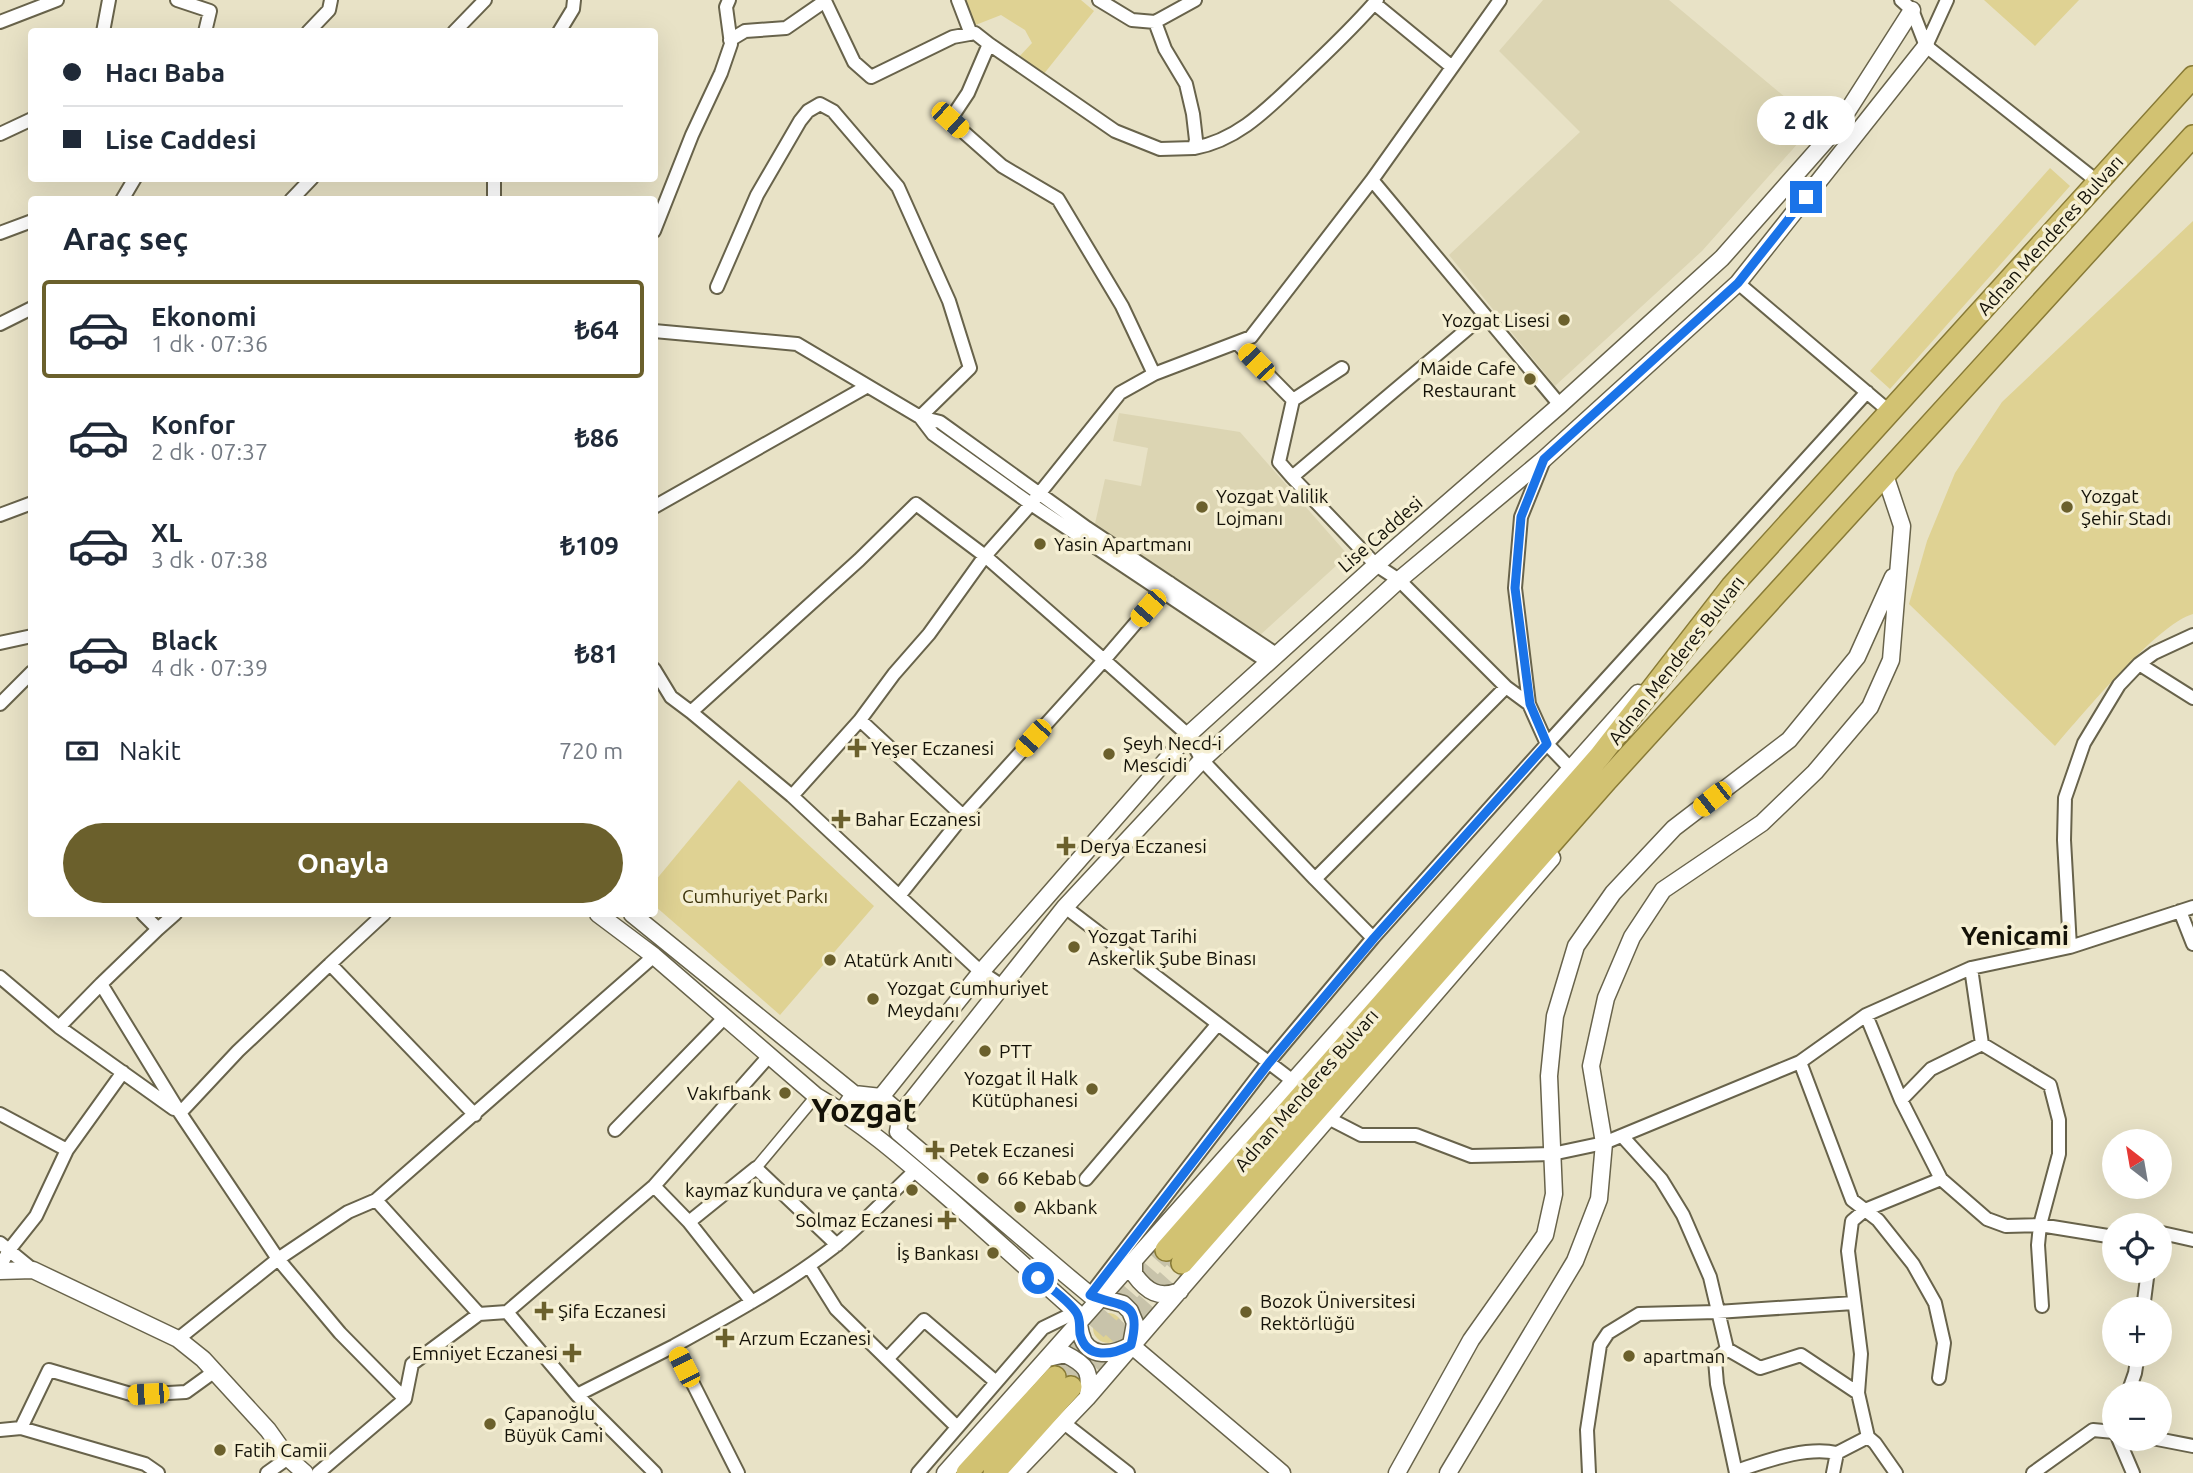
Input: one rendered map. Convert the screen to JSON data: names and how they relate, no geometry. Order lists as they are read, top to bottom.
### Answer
{
  "streets": {
    "highway": ["Adnan Menderes Bulvarı"],
    "street": ["Lise Caddesi"]
  },
  "districts": ["Yenicami", "Yozgat"],
  "parks": ["Cumhuriyet Parkı"],
  "places": {
    "other": [
      "Yozgat Lisesi",
      "Maide Cafe Restaurant",
      "Yozgat Valilik Lojmanı",
      "Yozgat Şehir Stadı",
      "Yasin Apartmanı",
      "Şeyh Necd-i Mescidi",
      "Yozgat Tarihi Askerlik Şube Binası",
      "Atatürk Anıtı",
      "Yozgat Cumhuriyet Meydanı",
      "PTT",
      "Yozgat İl Halk Kütüphanesi",
      "Vakıfbank",
      "66 Kebab",
      "kaymaz kundura ve çanta",
      "Akbank",
      "İş Bankası",
      "Bozok Üniversitesi Rektörlüğü",
      "apartman",
      "Çapanoğlu Büyük Cami",
      "Fatih Camii"
    ],
    "health": [
      "Yeşer Eczanesi",
      "Bahar Eczanesi",
      "Derya Eczanesi",
      "Petek Eczanesi",
      "Solmaz Eczanesi",
      "Şifa Eczanesi",
      "Arzum Eczanesi",
      "Emniyet Eczanesi"
    ]
  },
  "north": "top left",
  "page": {
    "banner": ["Hacı Baba", "Lise Caddesi"],
    "bubble": "2 dk",
    "heading": "Araç seç",
    "list": [
      {
        "name": "Ekonomi",
        "note": "1 dk · 07:36",
        "value": "₺64"
      },
      {
        "name": "Konfor",
        "note": "2 dk · 07:37",
        "value": "₺86"
      },
      {
        "name": "XL",
        "note": "3 dk · 07:38",
        "value": "₺109"
      },
      {
        "name": "Black",
        "note": "4 dk · 07:39",
        "value": "₺81"
      }
    ],
    "pay": ["Nakit", "720 m"],
    "buttons": "Onayla",
    "map_buttons": ["+", "−"]
  }
}
